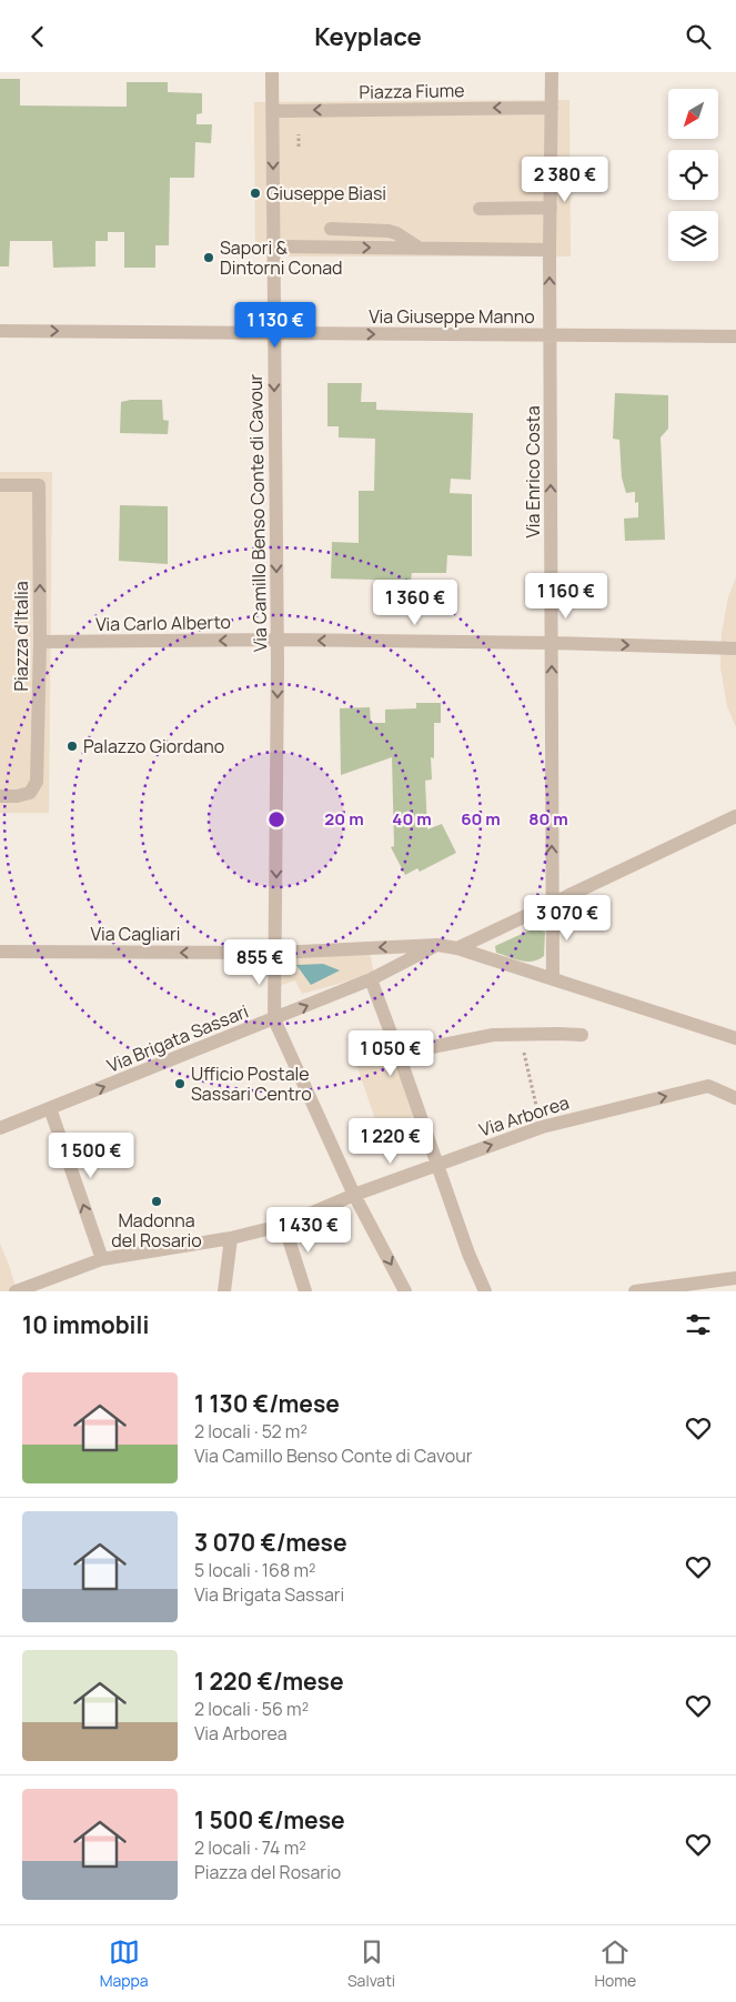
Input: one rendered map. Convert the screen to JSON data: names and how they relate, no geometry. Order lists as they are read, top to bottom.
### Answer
{
  "streets": {
    "street": [
      "Piazza Fiume",
      "Via Giuseppe Manno",
      "Via Enrico Costa",
      "Via Camillo Benso Conte di Cavour",
      "Via Carlo Alberto",
      "Piazza d'Italia",
      "Via Cagliari",
      "Via Brigata Sassari",
      "Via Arborea"
    ]
  },
  "crossings": [
    ["Piazza Fiume", "Via Enrico Costa"],
    ["Piazza Fiume", "Via Camillo Benso Conte di Cavour"],
    ["Via Giuseppe Manno", "Via Enrico Costa"],
    ["Via Giuseppe Manno", "Via Camillo Benso Conte di Cavour"],
    ["Via Enrico Costa", "Via Carlo Alberto"],
    ["Via Camillo Benso Conte di Cavour", "Via Carlo Alberto"],
    ["Via Camillo Benso Conte di Cavour", "Via Cagliari"],
    ["Via Camillo Benso Conte di Cavour", "Via Brigata Sassari"],
    ["Via Carlo Alberto", "Piazza d'Italia"],
    ["Via Cagliari", "Via Brigata Sassari"]
  ],
  "one_way": [
    "Via Enrico Costa",
    "Via Camillo Benso Conte di Cavour",
    "Piazza d'Italia",
    "Via Cagliari",
    "Via Brigata Sassari"
  ],
  "places": [
    "Giuseppe Biasi",
    "Sapori & Dintorni Conad",
    "Palazzo Giordano",
    "Ufficio Postale Sassari Centro",
    "Madonna del Rosario"
  ],
  "north": "bottom left",
  "page": {
    "header": "Keyplace",
    "price": [
      "2 380 €",
      "1 130 €",
      "1 160 €",
      "1 360 €",
      "3 070 €",
      "855 €",
      "1 050 €",
      "1 220 €",
      "1 500 €",
      "1 430 €"
    ],
    "heading": "10 immobili",
    "list": [
      {
        "name": "1 130 €/mese",
        "note": "2 locali · 52 m² · Via Camillo Benso Conte di Cavour"
      },
      {
        "name": "3 070 €/mese",
        "note": "5 locali · 168 m² · Via Brigata Sassari"
      },
      {
        "name": "1 220 €/mese",
        "note": "2 locali · 56 m² · Via Arborea"
      },
      {
        "name": "1 500 €/mese",
        "note": "2 locali · 74 m² · Piazza del Rosario"
      }
    ],
    "tabs": ["Mappa", "Salvati", "Home"]
  },
  "rings": [
    "20 m",
    "40 m",
    "60 m",
    "80 m"
  ]
}
